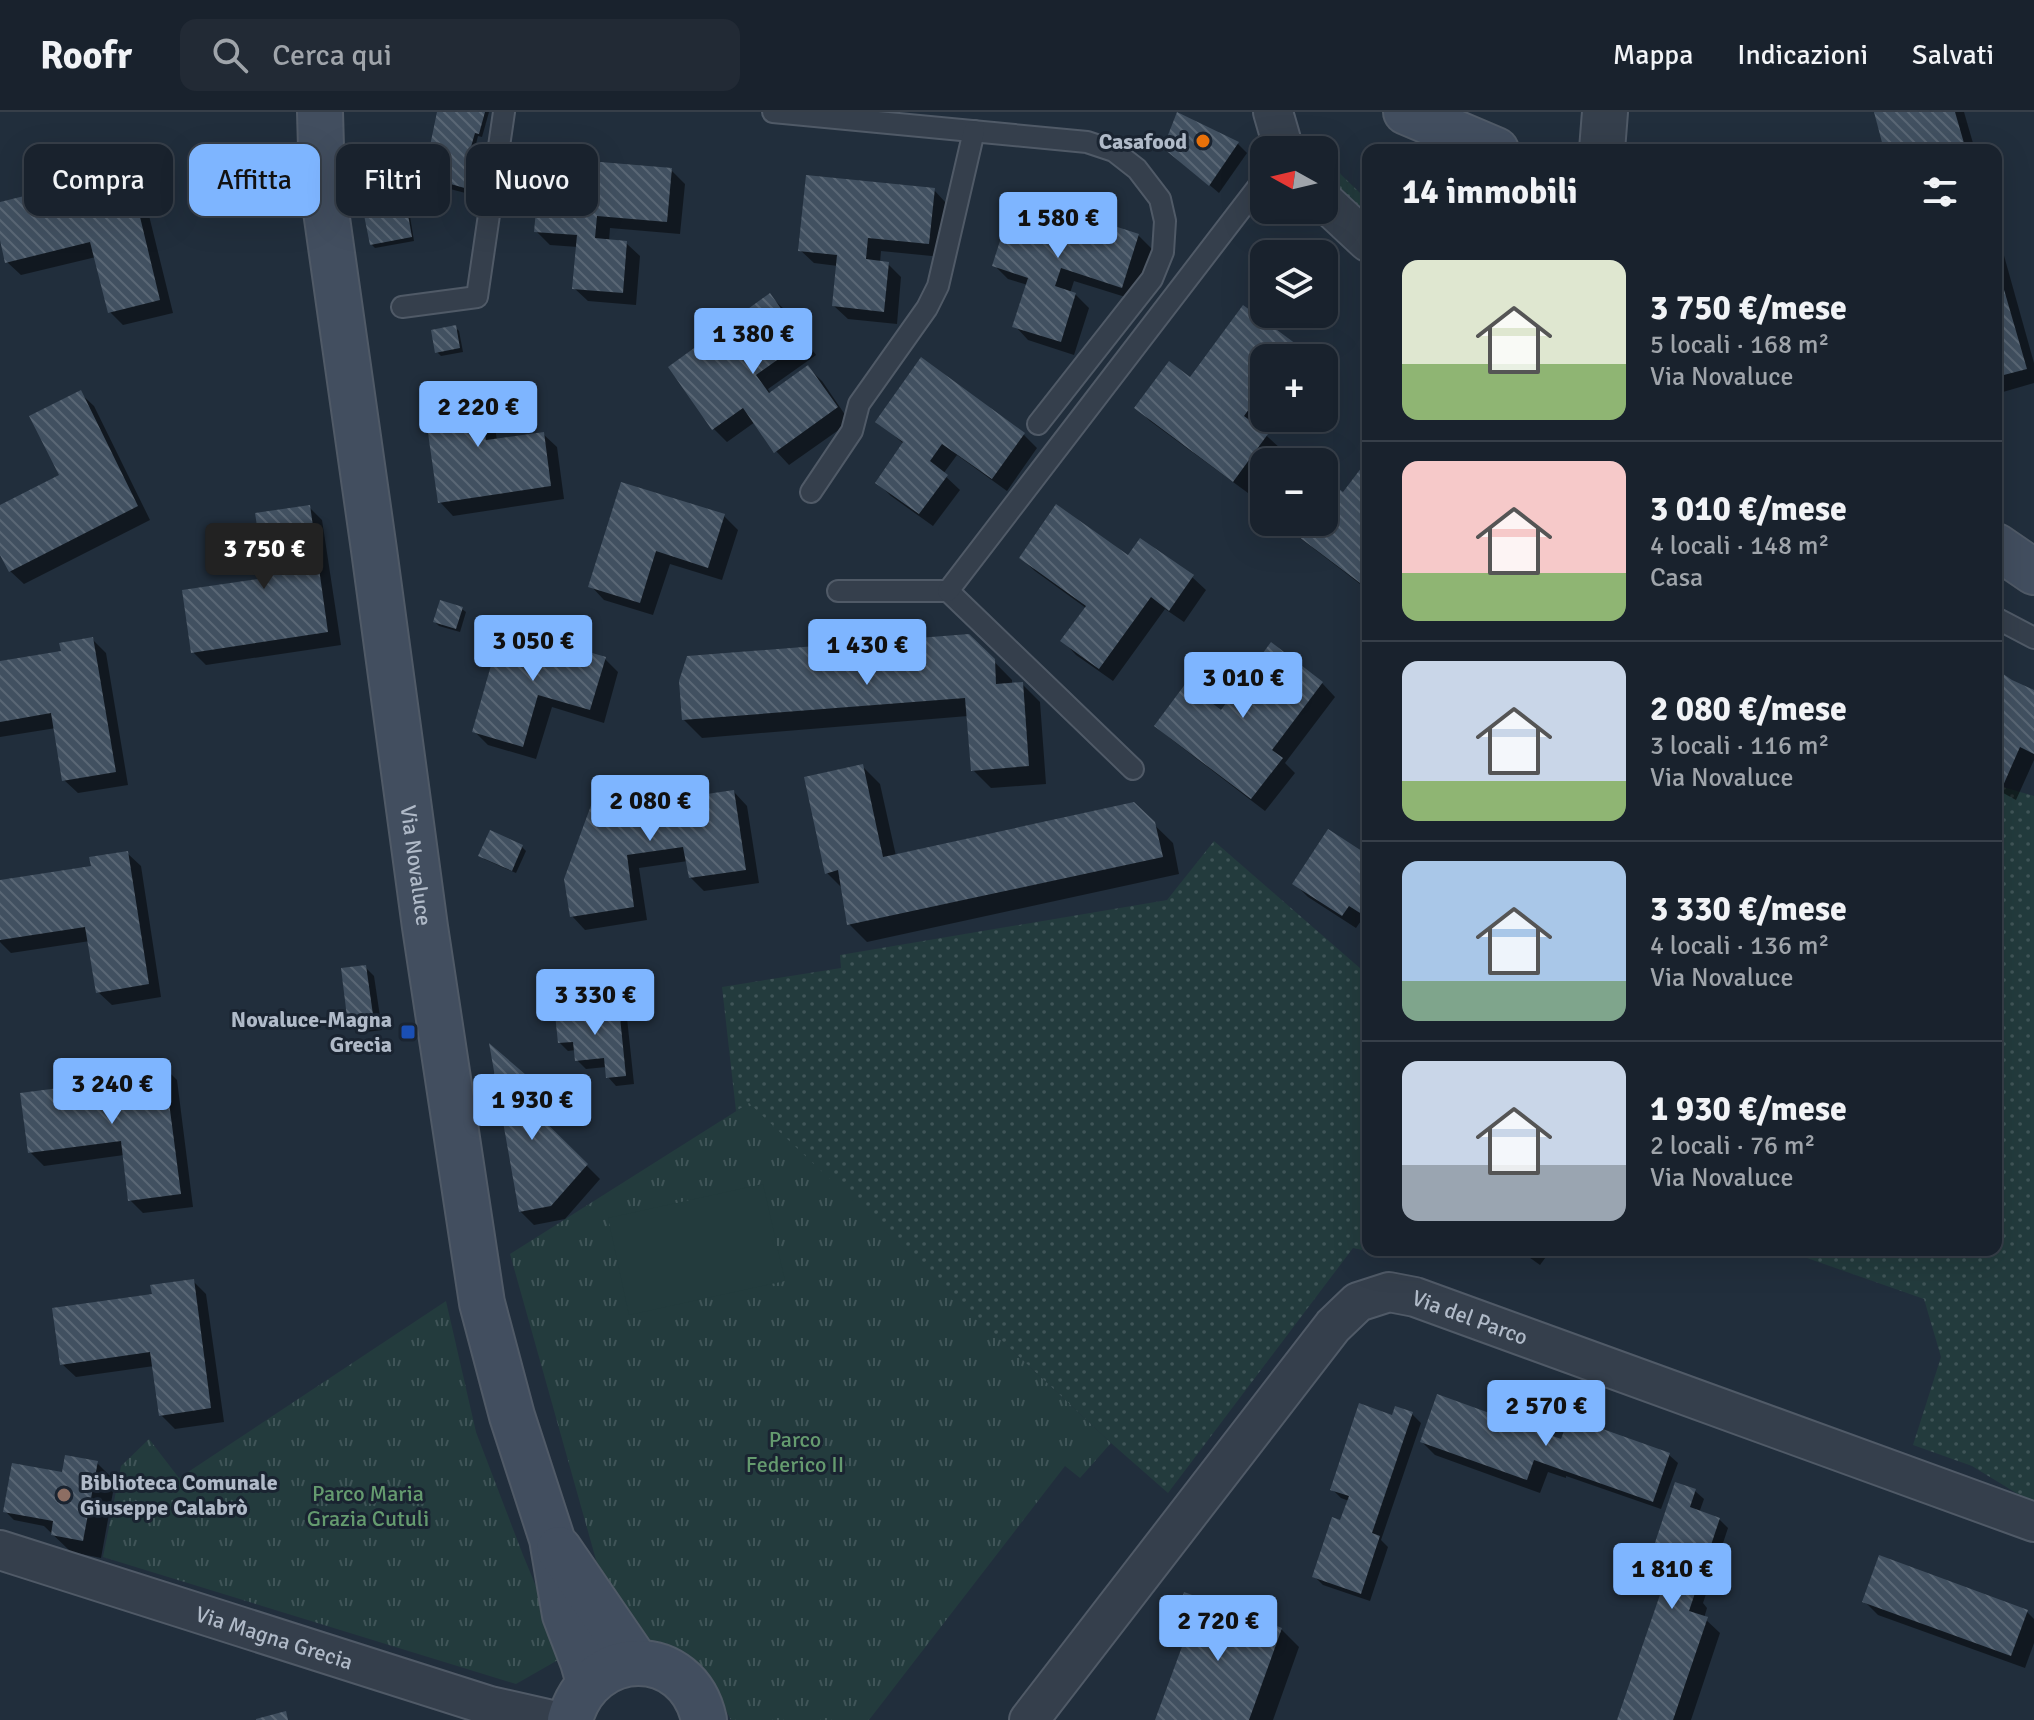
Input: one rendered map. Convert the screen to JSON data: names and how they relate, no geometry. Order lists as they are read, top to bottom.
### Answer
{
  "streets": {
    "main road": ["Via Novaluce"],
    "street": ["Via del Parco", "Via Magna Grecia"]
  },
  "parks": ["Parco Federico II", "Parco Maria Grazia Cutuli"],
  "places": {
    "other": ["Casafood", "Biblioteca Comunale Giuseppe Calabrò"],
    "transit": ["Novaluce-Magna Grecia"]
  },
  "north": "left",
  "page": {
    "header": "Roofr",
    "search": "Cerca qui",
    "nav": ["Mappa", "Indicazioni", "Salvati"],
    "map_buttons": ["+", "−"],
    "chip": [
      "Compra",
      "Affitta",
      "Filtri",
      "Nuovo"
    ],
    "heading": "14 immobili",
    "price": [
      "1 580 €",
      "1 380 €",
      "2 220 €",
      "3 750 €",
      "3 050 €",
      "1 430 €",
      "3 010 €",
      "2 080 €",
      "3 330 €",
      "3 240 €",
      "1 930 €",
      "2 570 €",
      "1 810 €",
      "2 720 €"
    ],
    "list": [
      {
        "name": "3 750 €/mese",
        "note": "5 locali · 168 m² · Via Novaluce"
      },
      {
        "name": "3 010 €/mese",
        "note": "4 locali · 148 m² · Casa"
      },
      {
        "name": "2 080 €/mese",
        "note": "3 locali · 116 m² · Via Novaluce"
      },
      {
        "name": "3 330 €/mese",
        "note": "4 locali · 136 m² · Via Novaluce"
      },
      {
        "name": "1 930 €/mese",
        "note": "2 locali · 76 m² · Via Novaluce"
      }
    ]
  }
}
